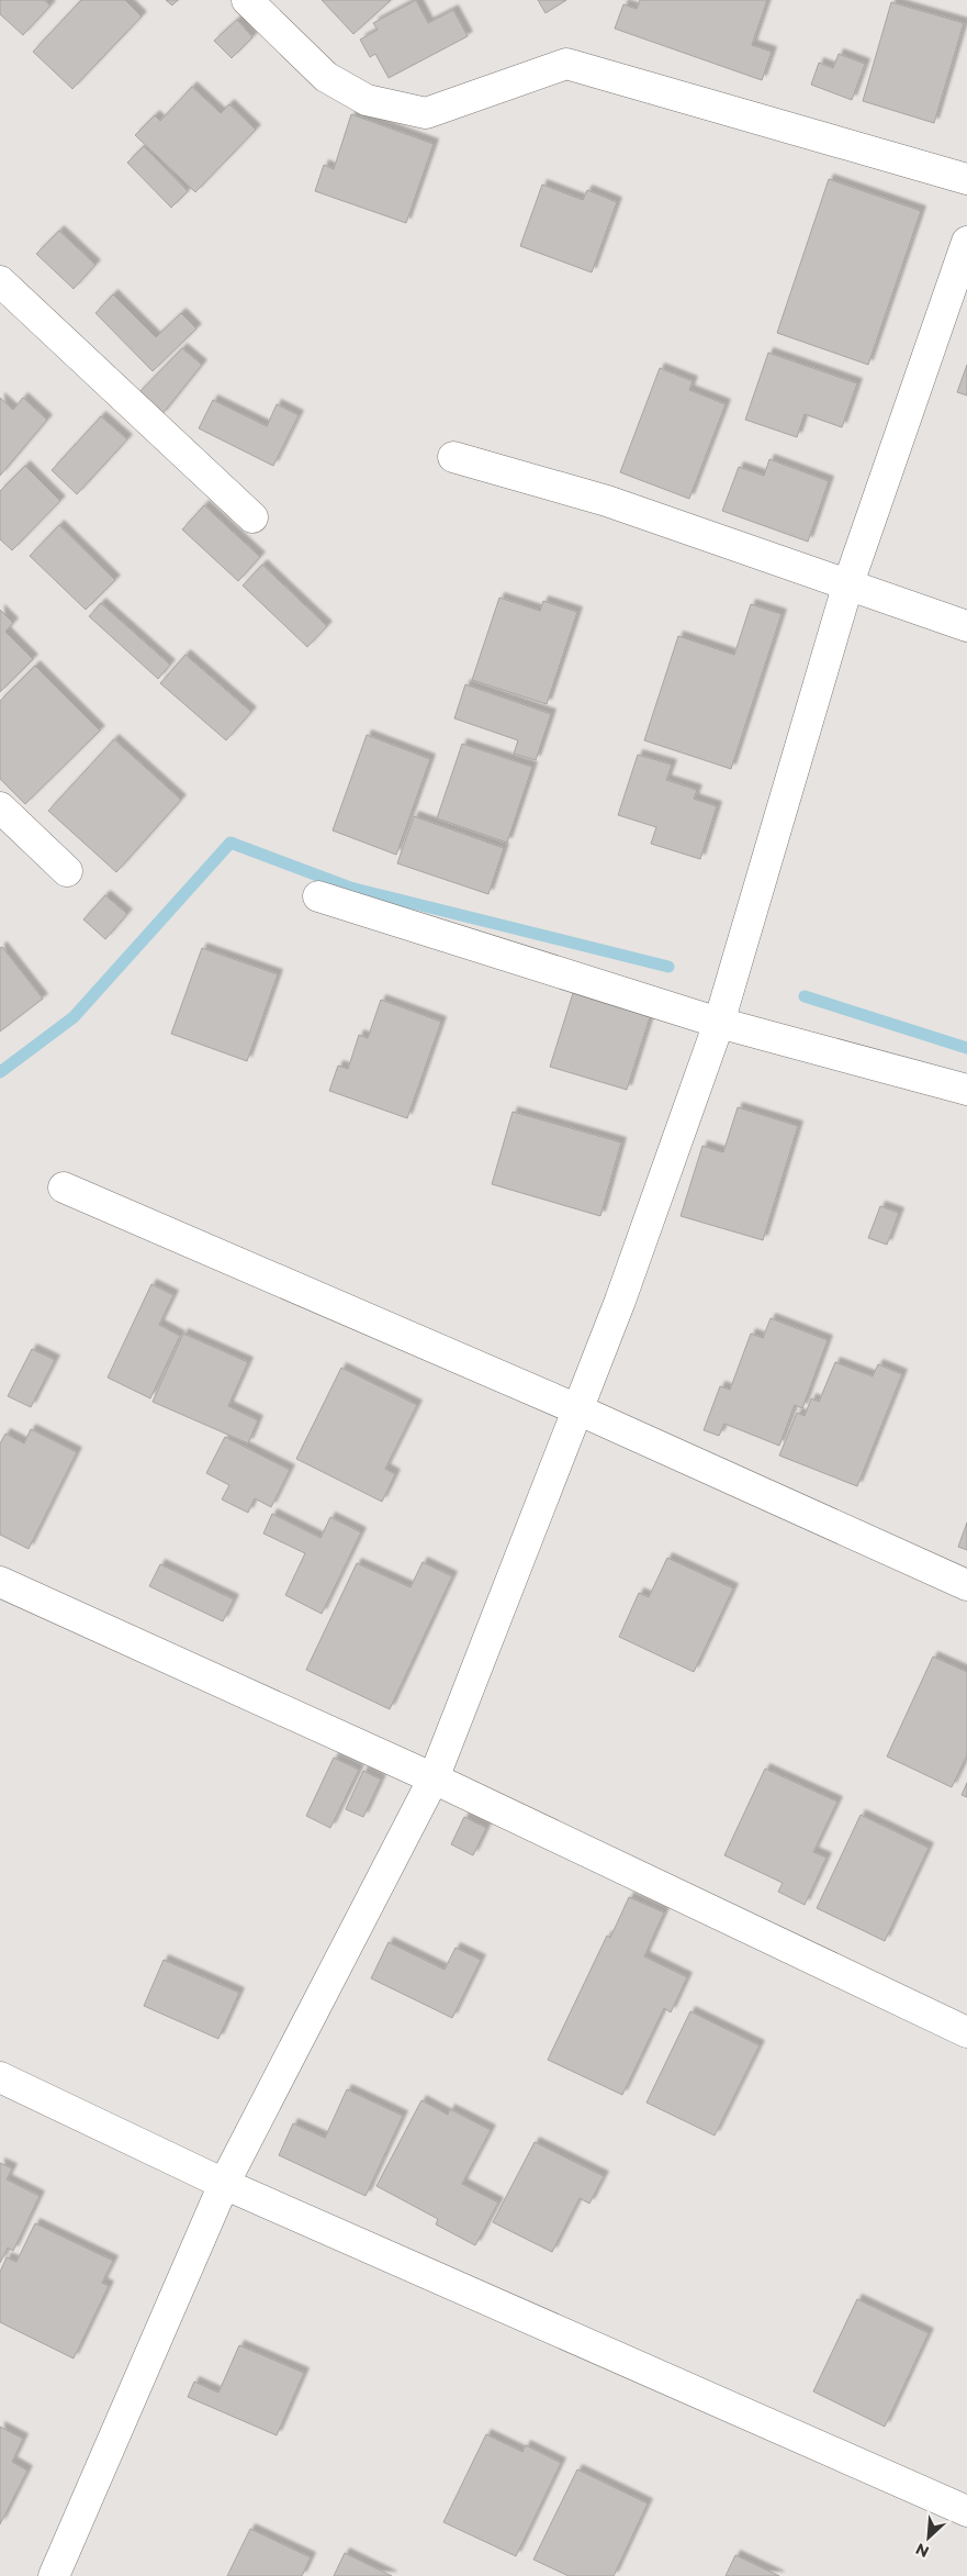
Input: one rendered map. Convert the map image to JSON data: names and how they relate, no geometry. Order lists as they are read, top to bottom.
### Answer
{
  "north": "bottom left"
}
